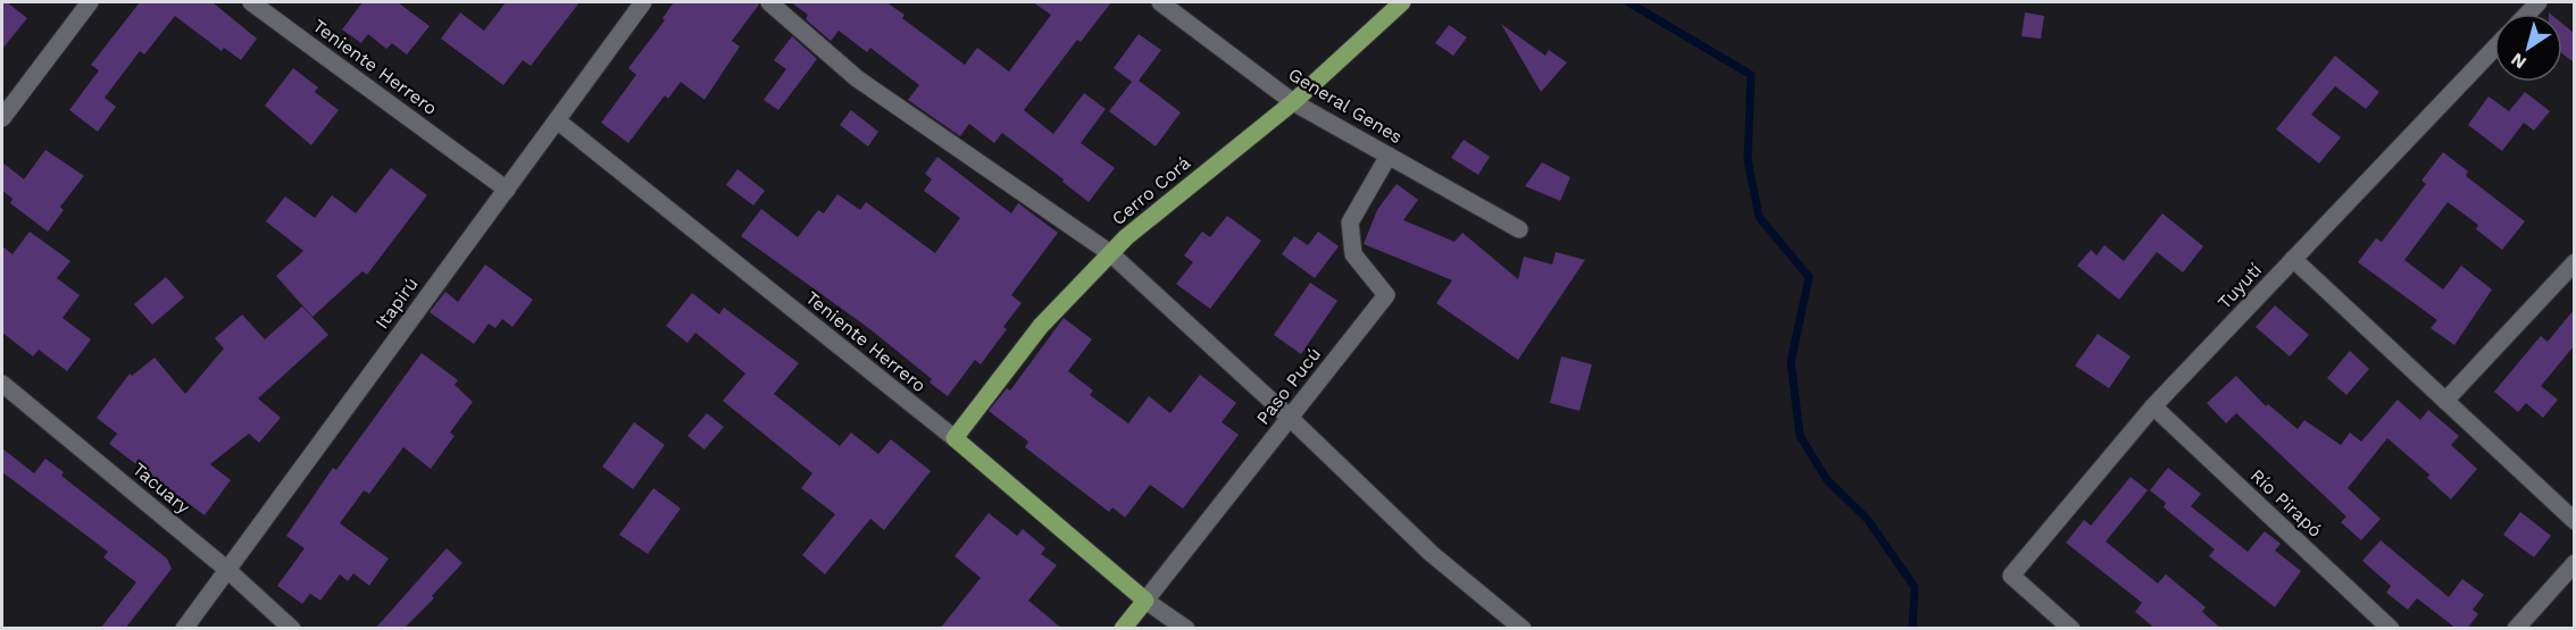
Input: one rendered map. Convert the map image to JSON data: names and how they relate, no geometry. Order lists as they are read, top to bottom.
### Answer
{
  "streets": {
    "main road": ["Teniente Herrero", "Cerro Corá", "Paso Pucú"],
    "street": [
      "General Genes",
      "Tuyutí",
      "Itapirú",
      "Tacuary",
      "Río Pirapó"
    ]
  },
  "crossings": [
    ["Teniente Herrero", "Cerro Corá"],
    ["Teniente Herrero", "Itapirú"],
    ["Teniente Herrero", "Paso Pucú"],
    ["General Genes", "Cerro Corá"],
    ["General Genes", "Paso Pucú"],
    ["Tuyutí", "Río Pirapó"],
    ["Itapirú", "Tacuary"]
  ],
  "north": "bottom left"
}
